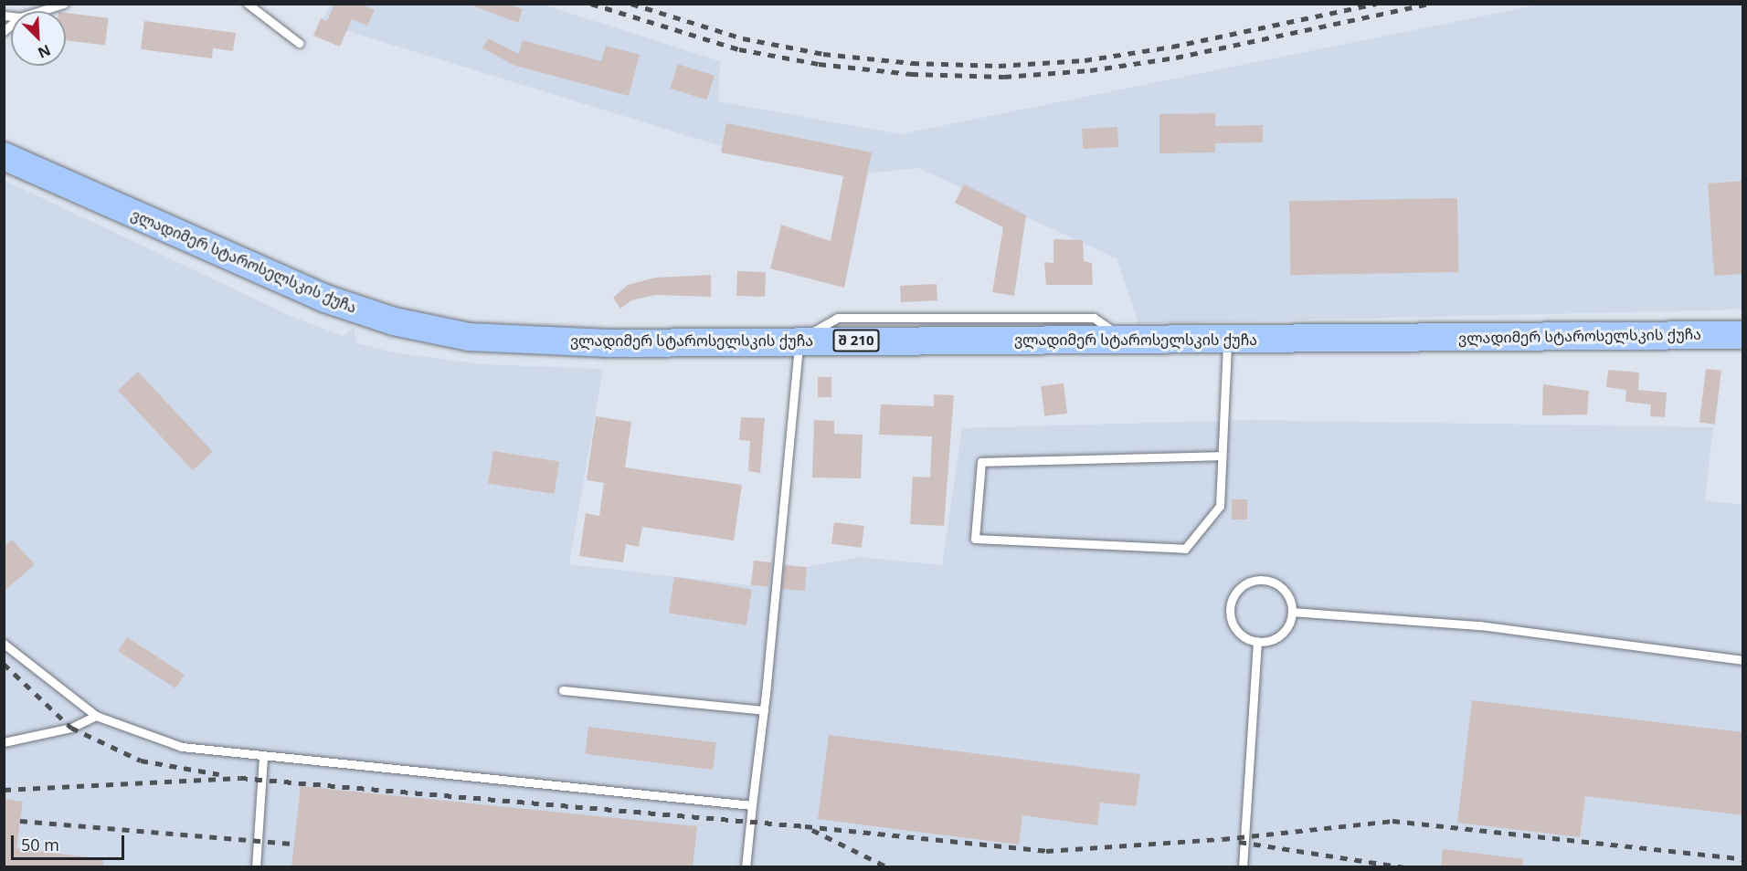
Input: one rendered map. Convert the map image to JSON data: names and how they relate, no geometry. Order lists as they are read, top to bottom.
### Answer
{
  "streets": {
    "main road": ["ვლადიმერ სტაროსელსკის ქუჩა", "შ 210"]
  },
  "scale_bar": "50 m",
  "north": "bottom right"
}
